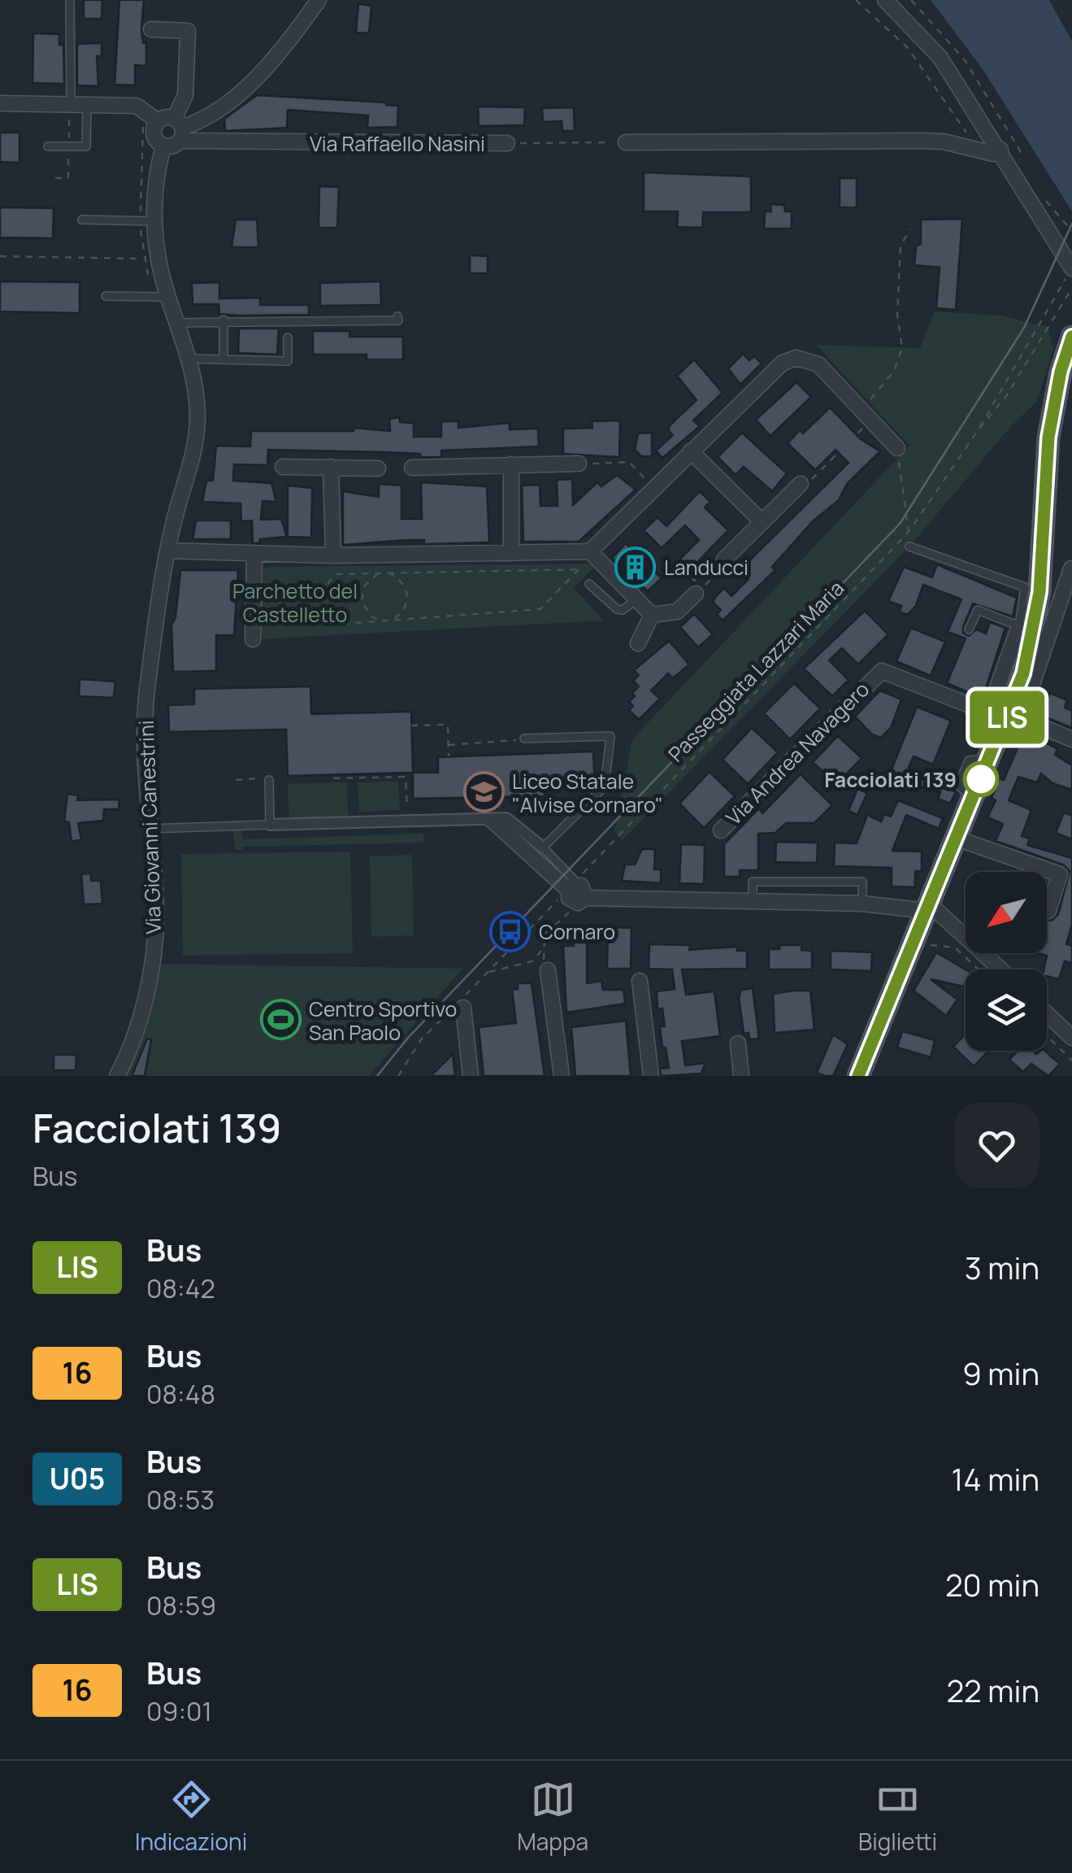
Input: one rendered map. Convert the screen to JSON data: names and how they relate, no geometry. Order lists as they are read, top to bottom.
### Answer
{
  "streets": {
    "street": ["Via Raffaello Nasini", "Via Andrea Navagero", "Via Giovanni Canestrini"],
    "path": ["Passeggiata Lazzari Maria"]
  },
  "parks": ["Parchetto del Castelletto"],
  "places": {
    "building": ["Landucci"],
    "other": ["Facciolati 139"],
    "school or university": ["Liceo Statale \"Alvise Cornaro\""],
    "bus stop": ["Cornaro"],
    "sports": ["Centro Sportivo San Paolo"]
  },
  "lines": ["bus line LIS"],
  "north": "bottom left",
  "page": {
    "on_map": "LIS",
    "heading": ["Facciolati 139", "Bus"],
    "list": [
      {
        "mark": "LIS",
        "name": "Bus",
        "note": "08:42",
        "value": "3 min"
      },
      {
        "mark": "16",
        "name": "Bus",
        "note": "08:48",
        "value": "9 min"
      },
      {
        "mark": "U05",
        "name": "Bus",
        "note": "08:53",
        "value": "14 min"
      },
      {
        "mark": "LIS",
        "name": "Bus",
        "note": "08:59",
        "value": "20 min"
      },
      {
        "mark": "16",
        "name": "Bus",
        "note": "09:01",
        "value": "22 min"
      }
    ],
    "tabs": ["Indicazioni", "Mappa", "Biglietti"]
  }
}
